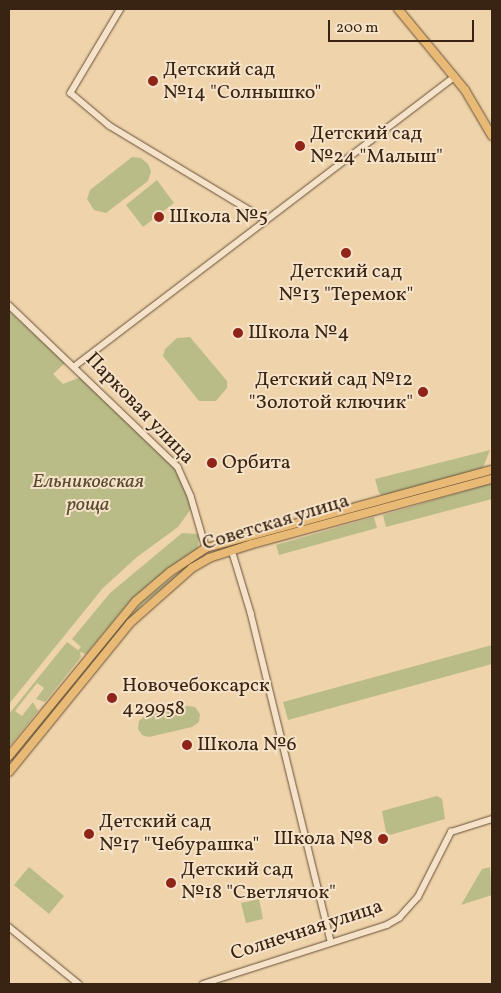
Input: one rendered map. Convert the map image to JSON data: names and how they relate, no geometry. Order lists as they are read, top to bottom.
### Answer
{
  "streets": {
    "main road": ["Парковая улица", "Советская улица"],
    "street": ["Солнечная улица"]
  },
  "crossings": [
    ["Парковая улица", "Советская улица"]
  ],
  "parks": ["Ельниковская роща"],
  "places": [
    "Детский сад №14 \"Солнышко\"",
    "Детский сад №24 \"Малыш\"",
    "Школа №5",
    "Детский сад №13 \"Теремок\"",
    "Школа №4",
    "Детский сад №12 \"Золотой ключик\"",
    "Орбита",
    "Новочебоксарск 429958",
    "Школа №6",
    "Детский сад №17 \"Чебурашка\"",
    "Школа №8",
    "Детский сад №18 \"Светлячок\""
  ],
  "scale_bar": "200 m"
}
